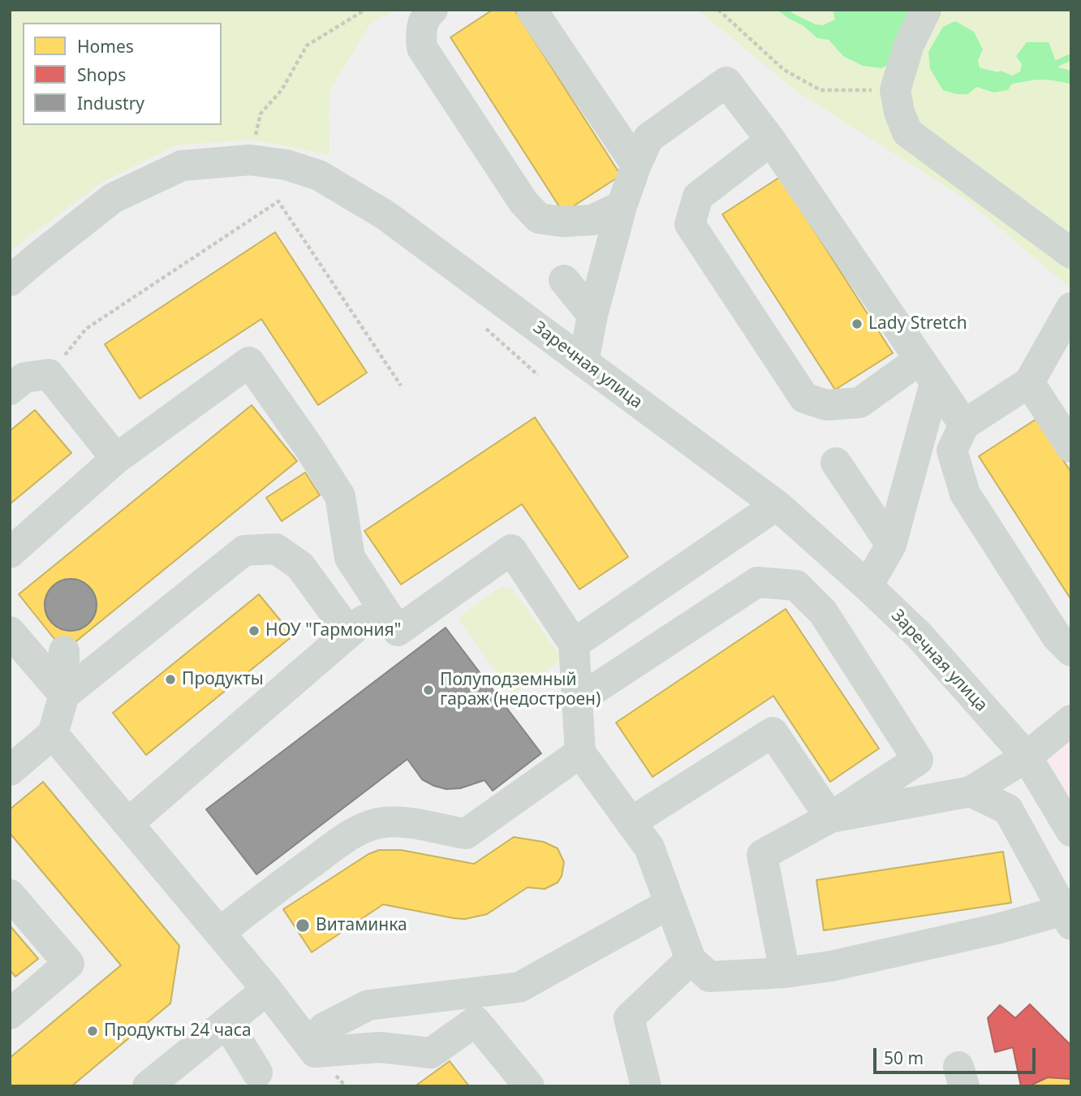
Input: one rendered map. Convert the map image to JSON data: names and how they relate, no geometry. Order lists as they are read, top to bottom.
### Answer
{
  "streets": {
    "street": ["Заречная улица"]
  },
  "places": [
    "Lady Stretch",
    "НОУ \"Гармония\"",
    "Продукты",
    "Полуподземный гараж (недостроен)",
    "Витаминка",
    "Продукты 24 часа"
  ],
  "legend": ["Homes", "Shops", "Industry"],
  "scale_bar": "50 m"
}
